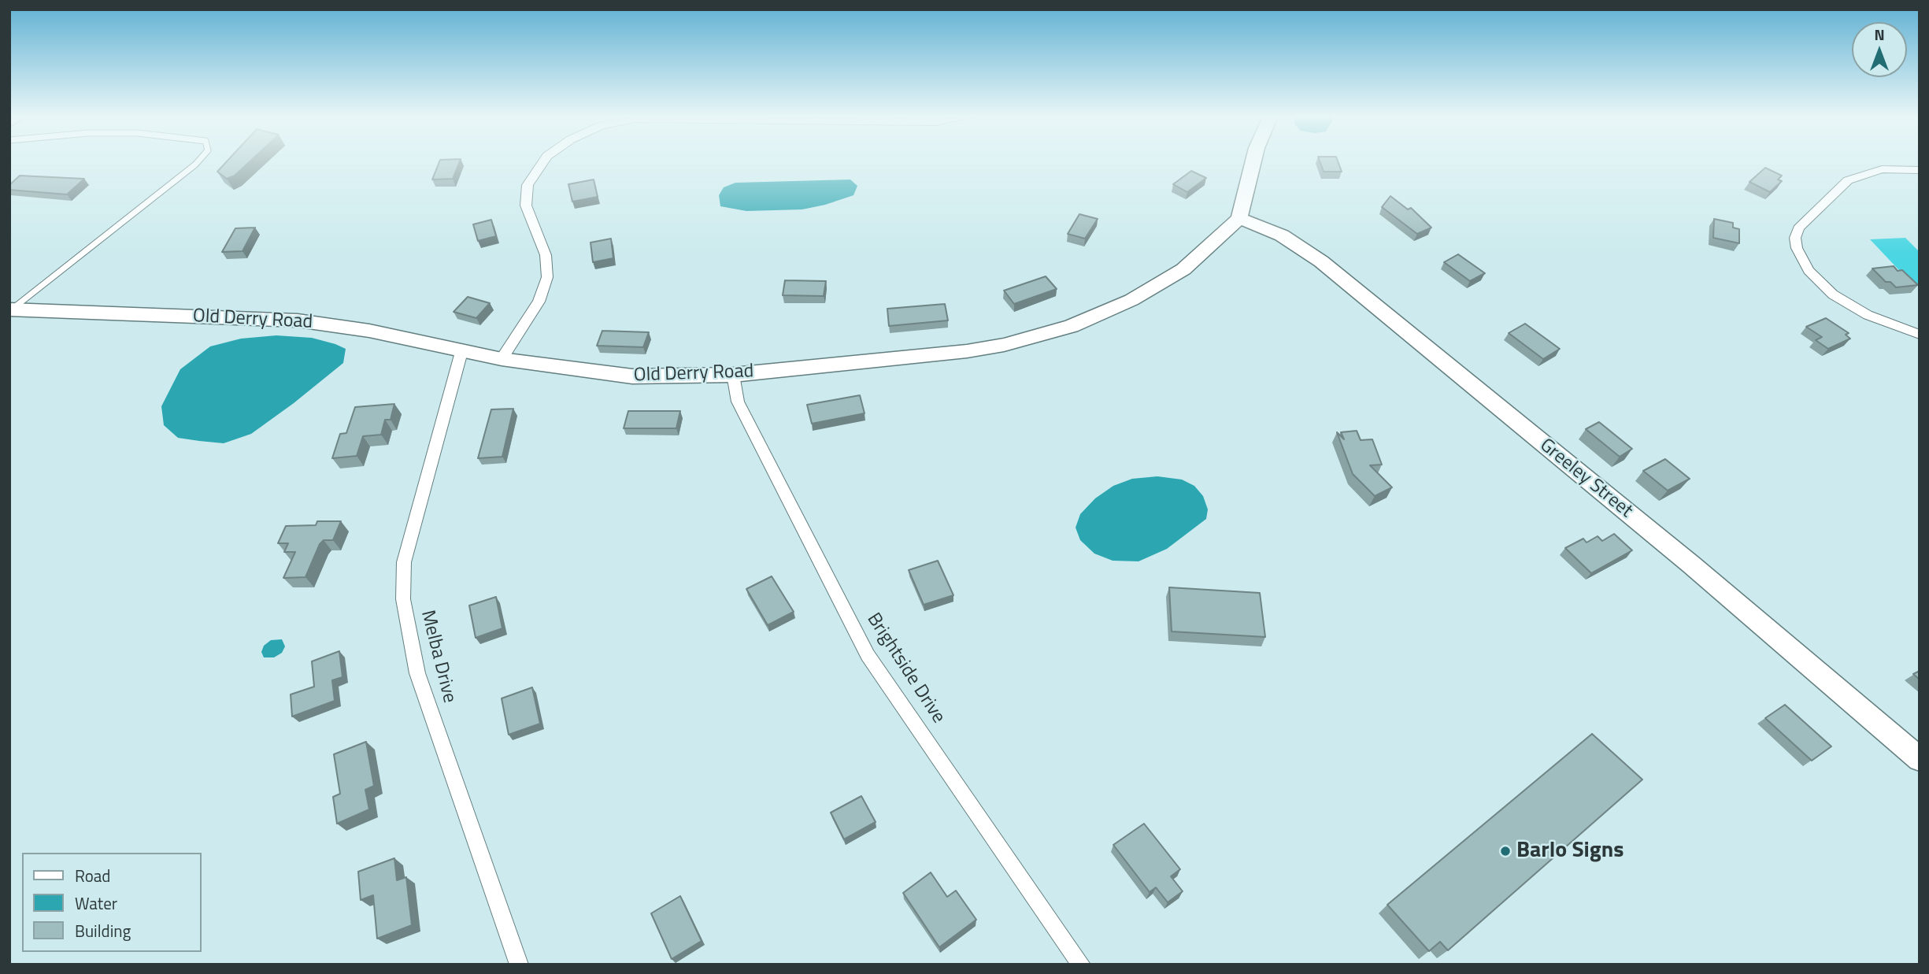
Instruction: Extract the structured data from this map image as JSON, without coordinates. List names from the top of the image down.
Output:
{
  "streets": {
    "street": [
      "Old Derry Road",
      "Greeley Street",
      "Melba Drive",
      "Brightside Drive"
    ]
  },
  "crossings": [
    ["Old Derry Road", "Greeley Street"],
    ["Old Derry Road", "Melba Drive"],
    ["Old Derry Road", "Brightside Drive"]
  ],
  "places": ["Barlo Signs"],
  "legend": ["Road", "Water", "Building"],
  "north": "top"
}
